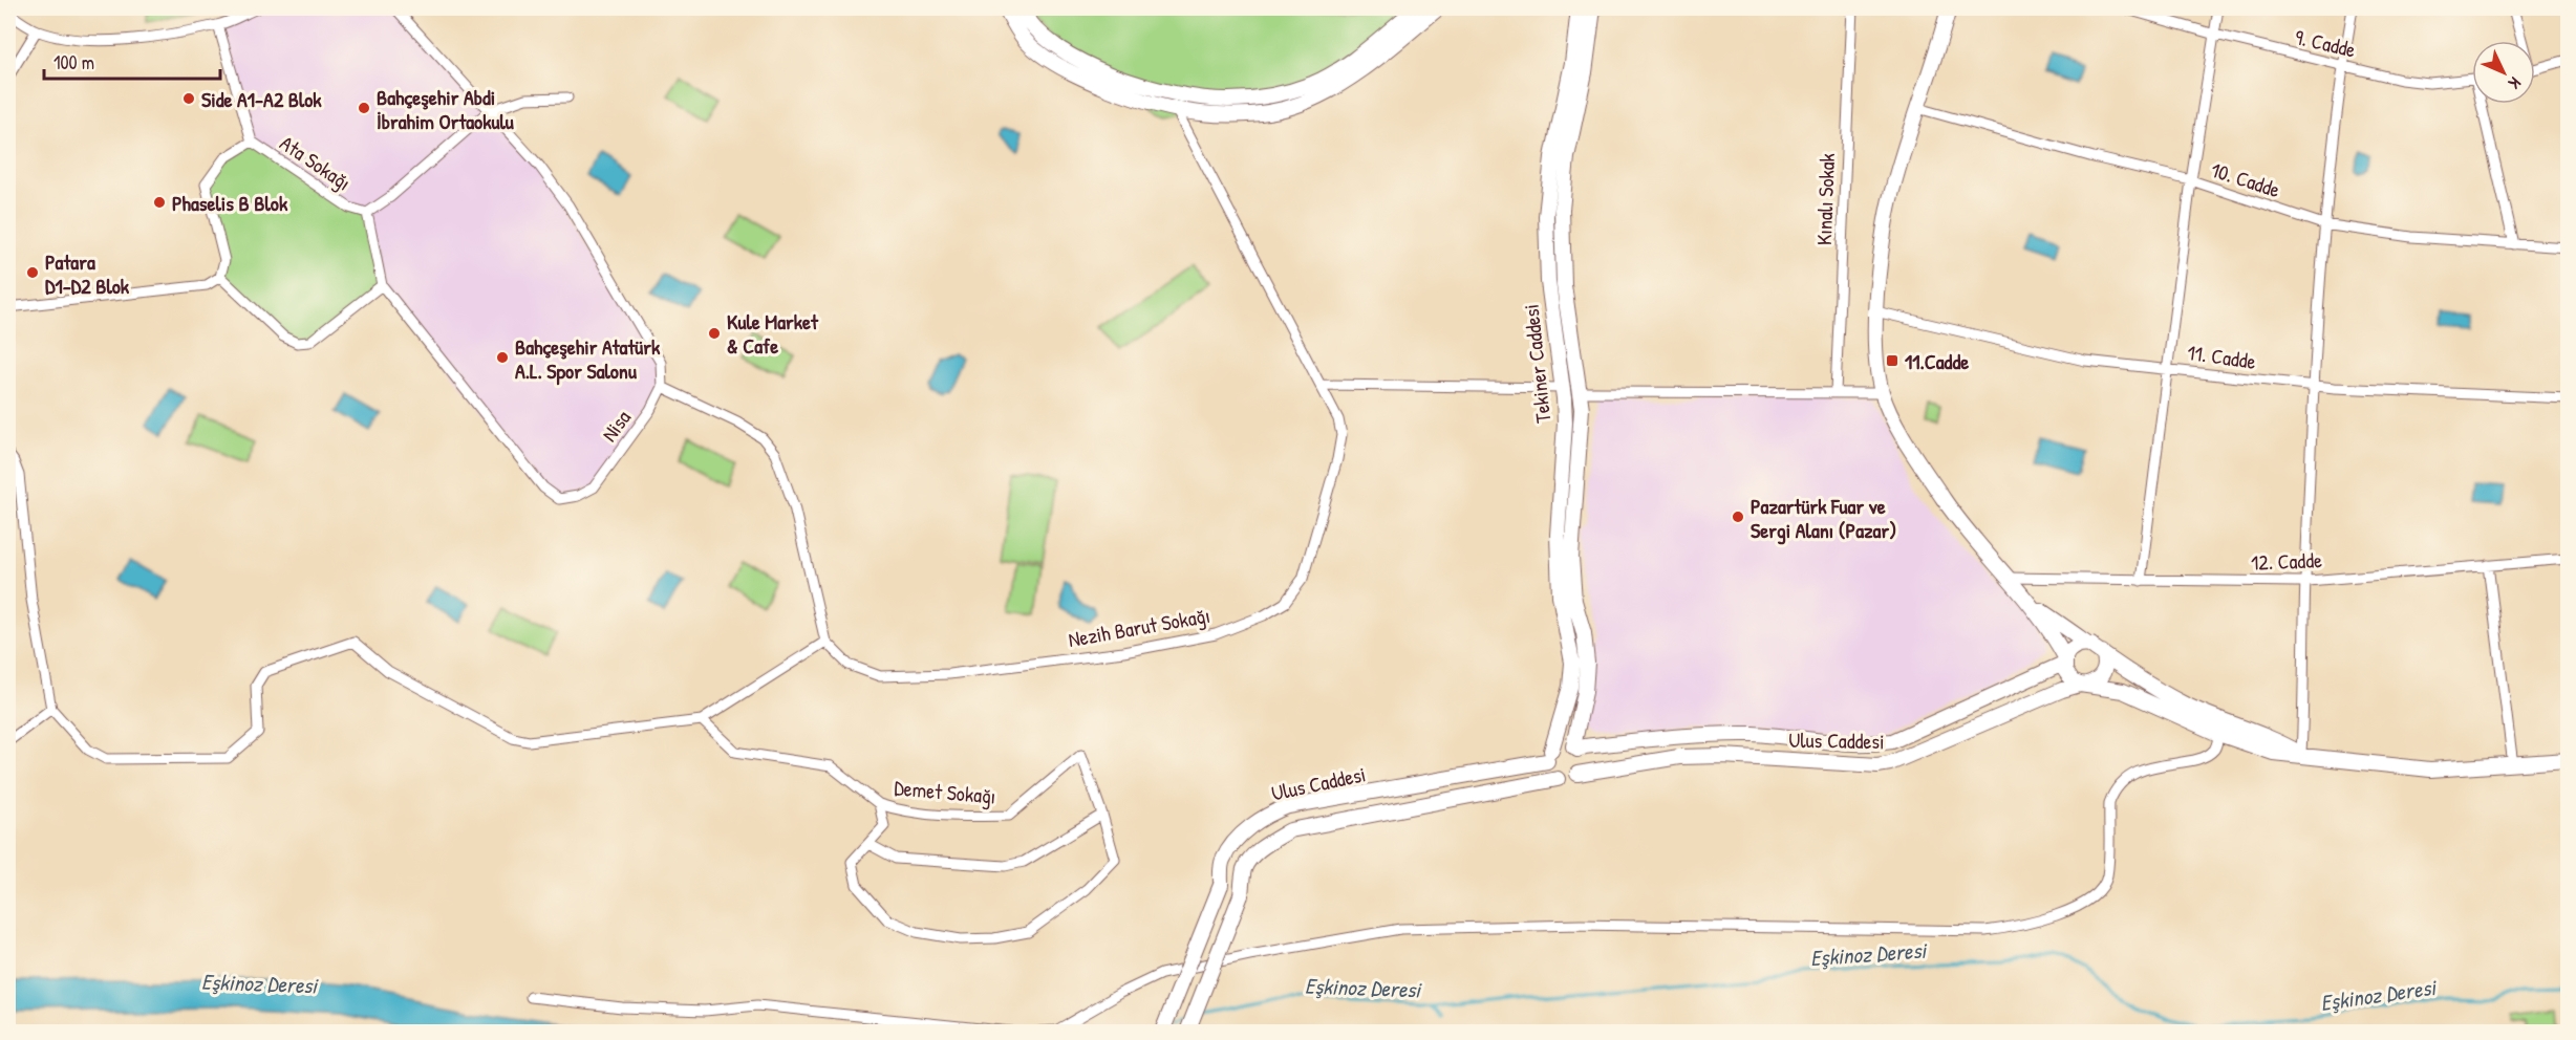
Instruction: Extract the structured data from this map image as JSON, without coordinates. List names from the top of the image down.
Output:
{
  "streets": {
    "street": [
      "9. Cadde",
      "Ata Sokağı",
      "10. Cadde",
      "Kınalı Sokak",
      "11. Cadde",
      "Tekiner Caddesi",
      "Nisa",
      "12. Cadde",
      "Nezih Barut Sokağı",
      "Ulus Caddesi",
      "Demet Sokağı"
    ]
  },
  "crossings": [
    ["Ata Sokağı", "Nisa"],
    ["Tekiner Caddesi", "Ulus Caddesi"]
  ],
  "water": ["Eşkinoz Deresi"],
  "places": {
    "other": [
      "Side A1-A2 Blok",
      "Bahçeşehir Abdi İbrahim Ortaokulu",
      "Phaselis B Blok",
      "Patara D1-D2 Blok",
      "Kule Market & Cafe",
      "Bahçeşehir Atatürk A.L. Spor Salonu",
      "Pazartürk Fuar ve Sergi Alanı (Pazar)"
    ],
    "transit": ["11.Cadde"]
  },
  "scale_bar": "100 m",
  "north": "bottom right"
}
